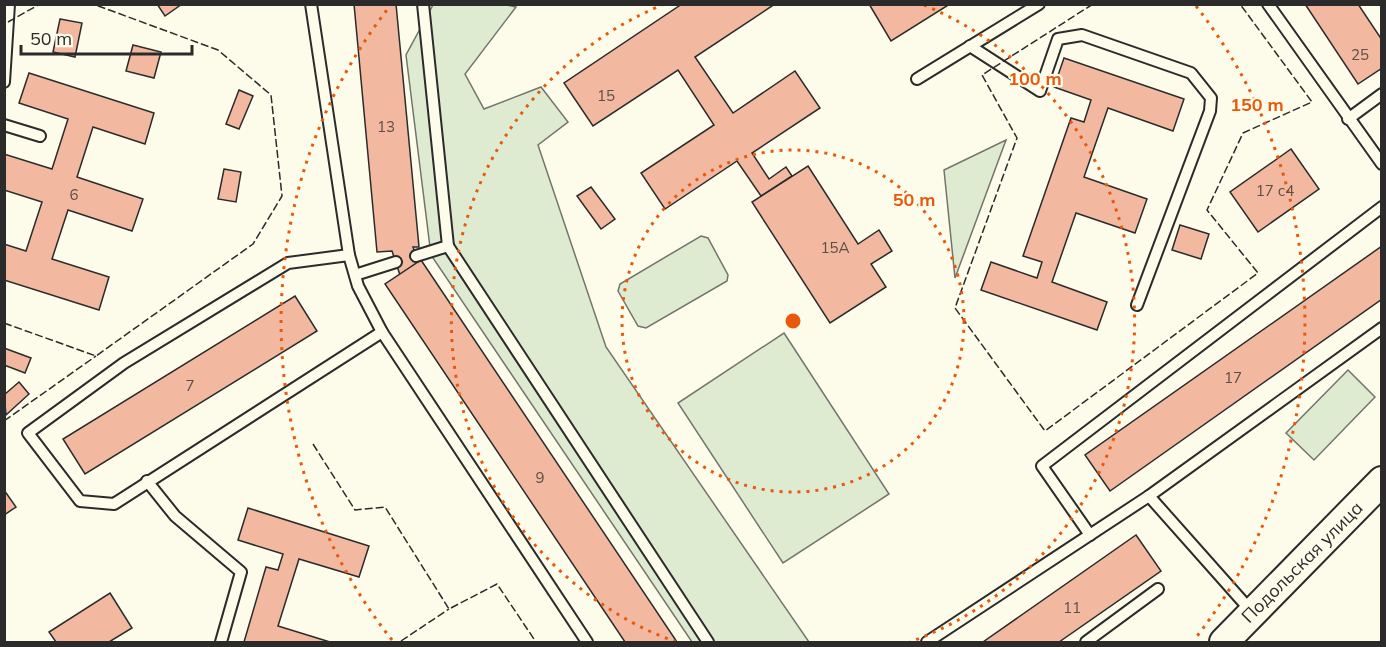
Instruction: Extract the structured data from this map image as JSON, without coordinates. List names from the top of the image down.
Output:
{
  "streets": {
    "street": ["Подольская улица"]
  },
  "house_numbers": [
    "25",
    "15",
    "13",
    "17 с4",
    "6",
    "15А",
    "17",
    "7",
    "9",
    "11"
  ],
  "scale_bar": "50 m",
  "rings": ["100 m", "150 m", "50 m"]
}
